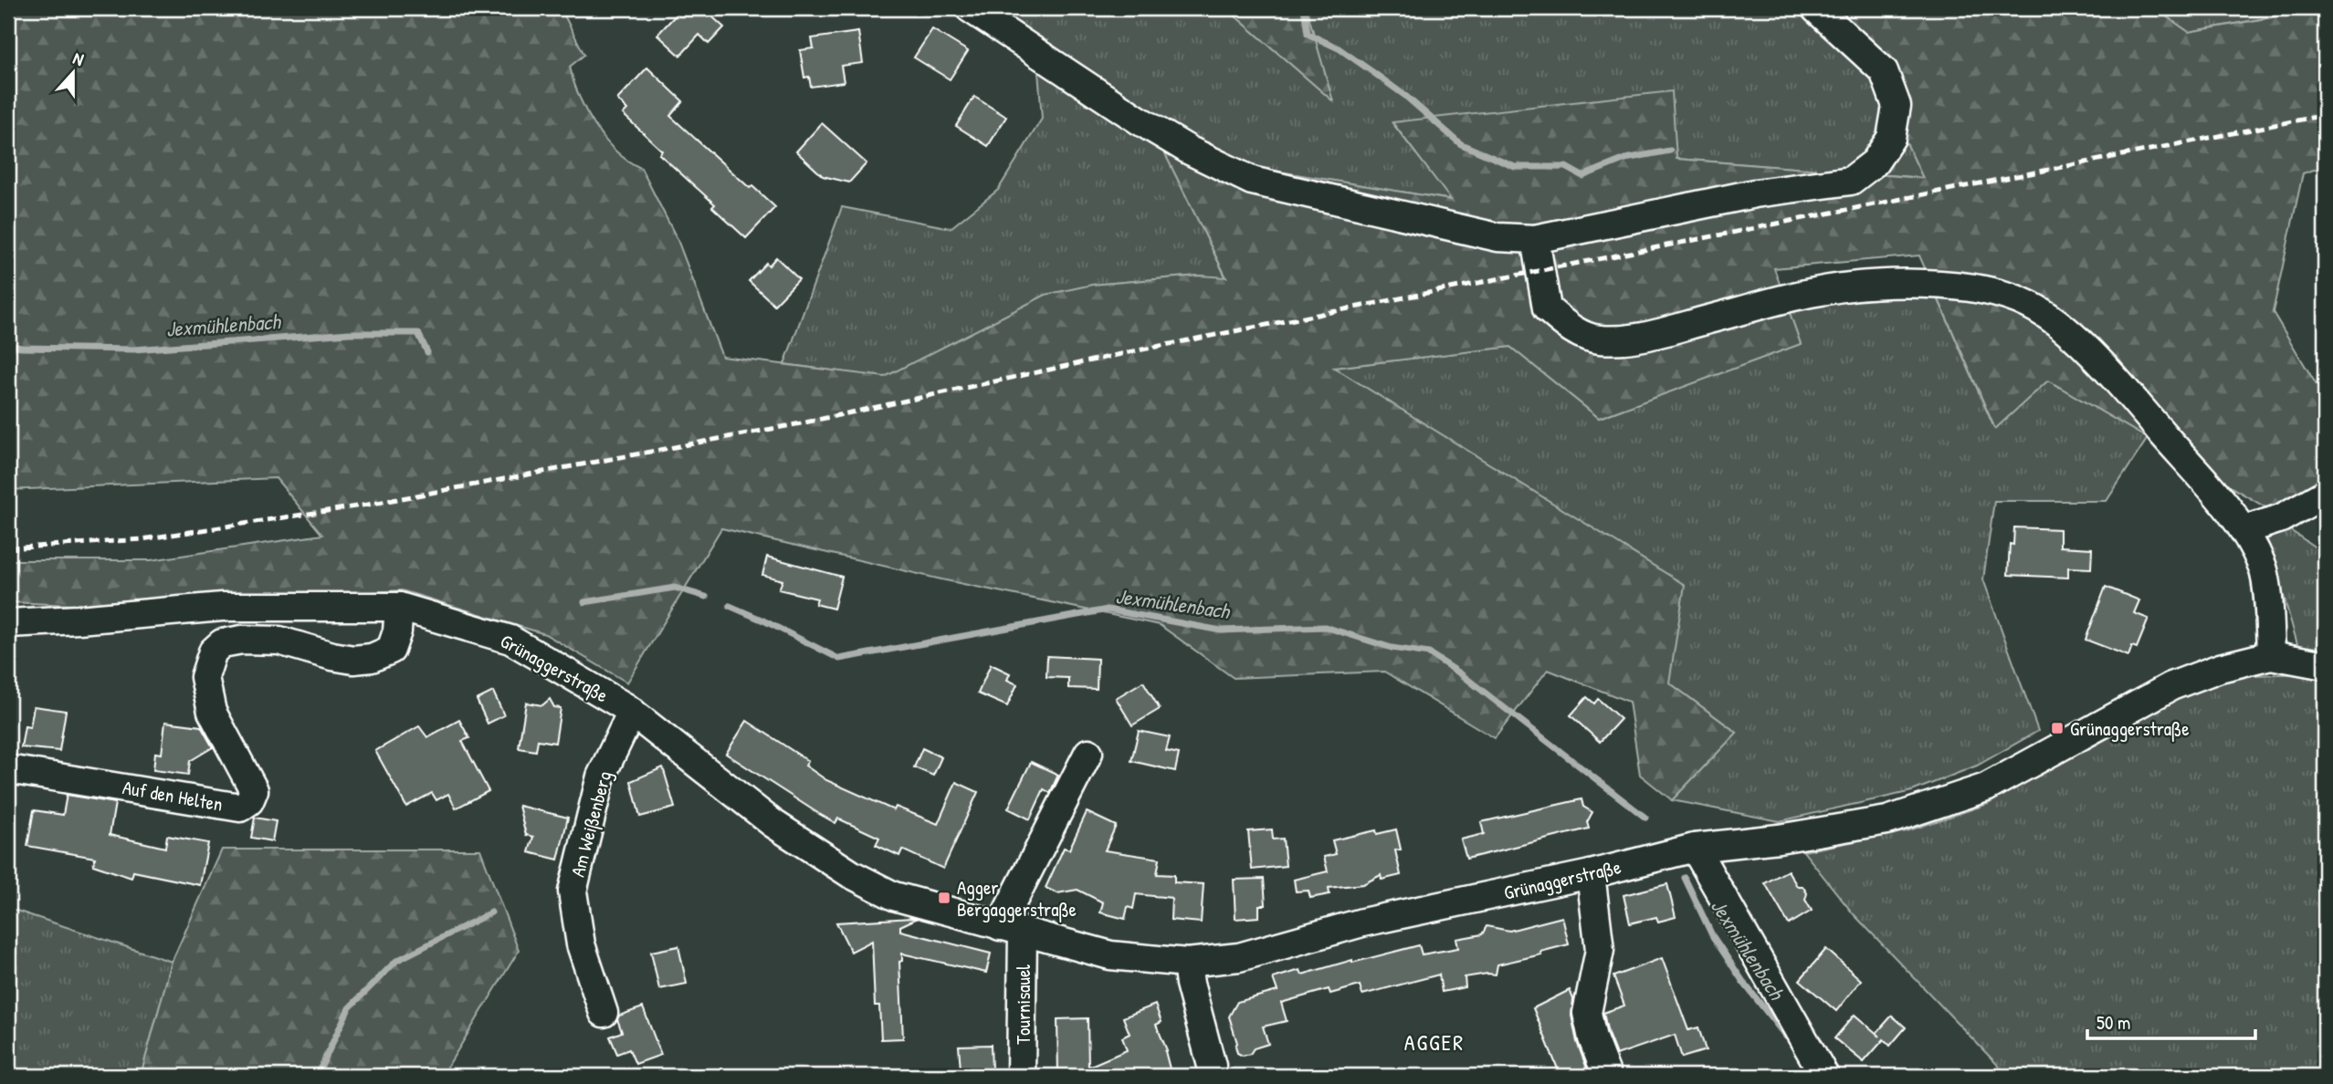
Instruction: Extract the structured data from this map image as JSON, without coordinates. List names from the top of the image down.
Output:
{
  "streets": {
    "street": [
      "Grünaggerstraße",
      "Auf den Helten",
      "Am Weißenberg",
      "Tournisauel"
    ]
  },
  "crossings": [
    ["Grünaggerstraße", "Auf den Helten"],
    ["Grünaggerstraße", "Am Weißenberg"],
    ["Grünaggerstraße", "Tournisauel"]
  ],
  "districts": ["AGGER"],
  "water": ["Jexmühlenbach"],
  "places": {
    "transit": ["Grünaggerstraße", "Agger Bergaggerstraße"]
  },
  "scale_bar": "50 m",
  "north": "top"
}
